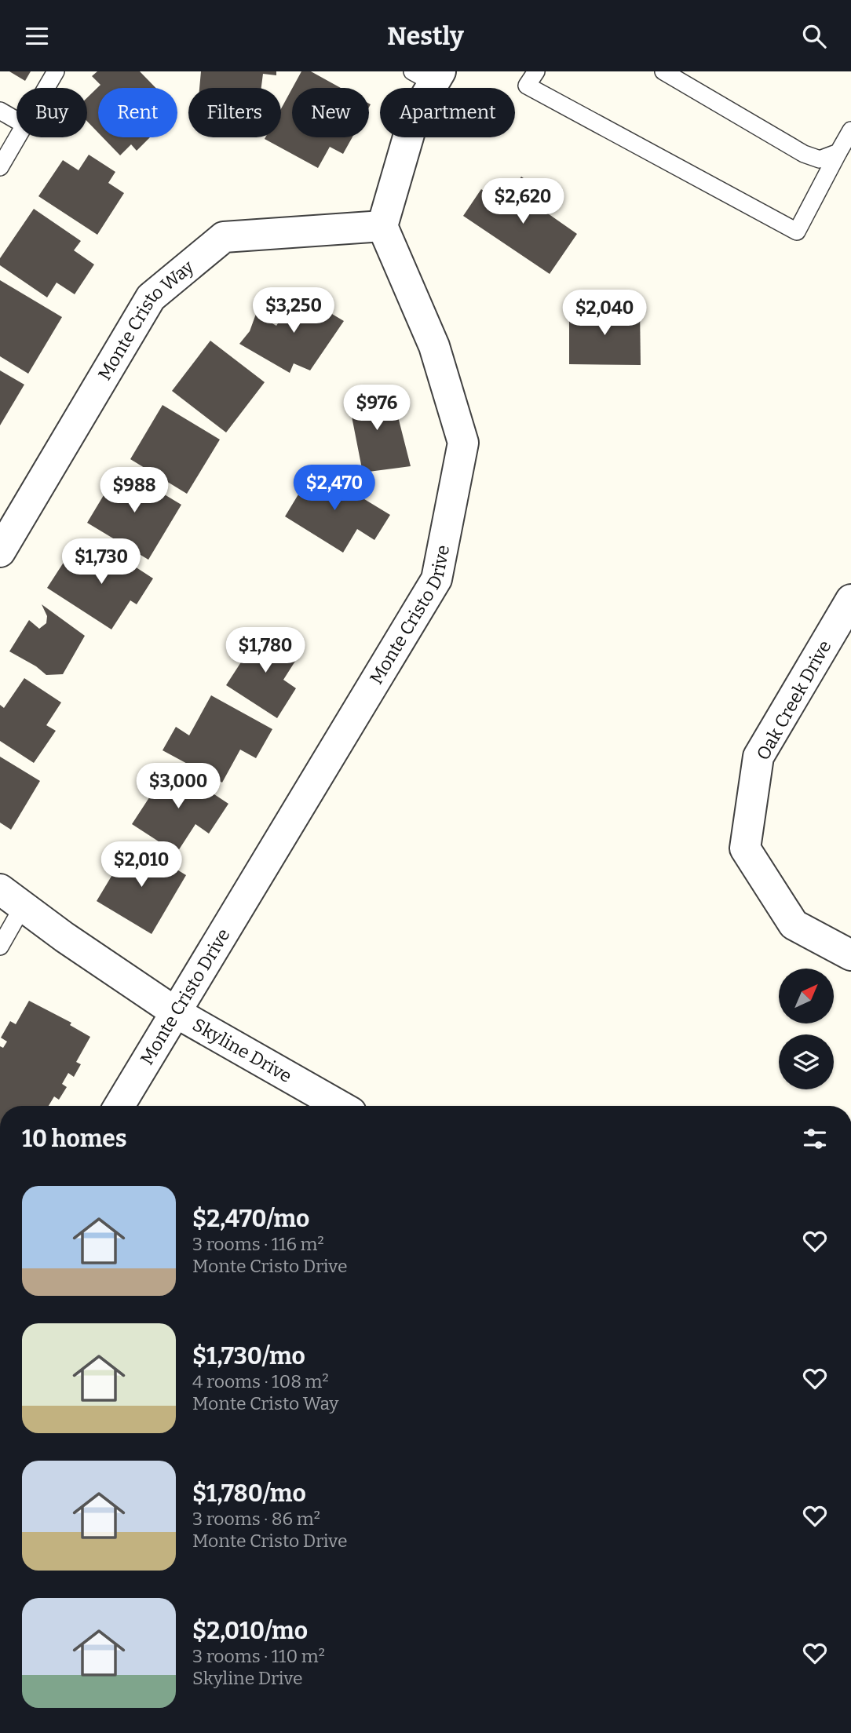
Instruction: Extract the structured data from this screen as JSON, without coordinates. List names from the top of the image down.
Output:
{
  "streets": {
    "street": [
      "Monte Cristo Way",
      "Monte Cristo Drive",
      "Oak Creek Drive",
      "Skyline Drive"
    ]
  },
  "crossings": [
    ["Monte Cristo Way", "Monte Cristo Drive"],
    ["Monte Cristo Drive", "Skyline Drive"]
  ],
  "north": "top right",
  "page": {
    "header": "Nestly",
    "chip": [
      "Buy",
      "Rent",
      "Filters",
      "New",
      "Apartment"
    ],
    "price": [
      "$2,620",
      "$3,250",
      "$2,040",
      "$976",
      "$2,470",
      "$988",
      "$1,730",
      "$1,780",
      "$3,000",
      "$2,010"
    ],
    "heading": "10 homes",
    "list": [
      {
        "name": "$2,470/mo",
        "note": "3 rooms · 116 m² · Monte Cristo Drive"
      },
      {
        "name": "$1,730/mo",
        "note": "4 rooms · 108 m² · Monte Cristo Way"
      },
      {
        "name": "$1,780/mo",
        "note": "3 rooms · 86 m² · Monte Cristo Drive"
      },
      {
        "name": "$2,010/mo",
        "note": "3 rooms · 110 m² · Skyline Drive"
      }
    ]
  }
}
